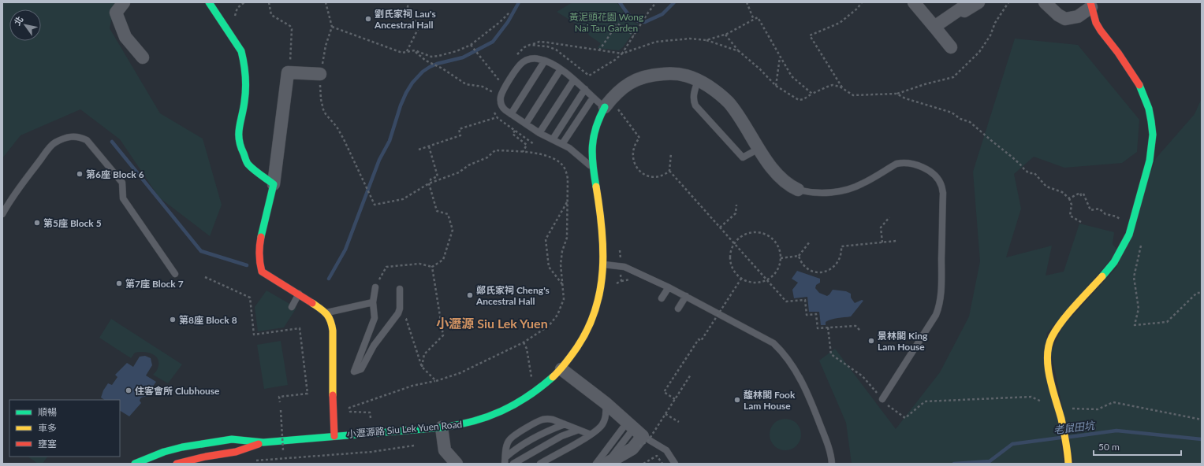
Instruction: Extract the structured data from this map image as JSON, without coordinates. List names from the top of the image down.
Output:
{
  "streets": {
    "street": ["小瀝源路 Siu Lek Yuen Road"]
  },
  "districts": ["小瀝源 Siu Lek Yuen"],
  "water": ["老鼠田坑"],
  "parks": ["黃泥頭花園 Wong Nai Tau Garden"],
  "places": [
    "劉氏家祠 Lau's Ancestral Hall",
    "第6座 Block 6",
    "第5座 Block 5",
    "第7座 Block 7",
    "鄭氏家祠 Cheng's Ancestral Hall",
    "第8座 Block 8",
    "景林閣 King Lam House",
    "住客會所 Clubhouse",
    "馥林閣 Fook Lam House"
  ],
  "legend": ["順暢", "車多", "壅塞"],
  "scale_bar": "50 m",
  "north": "top left"
}
